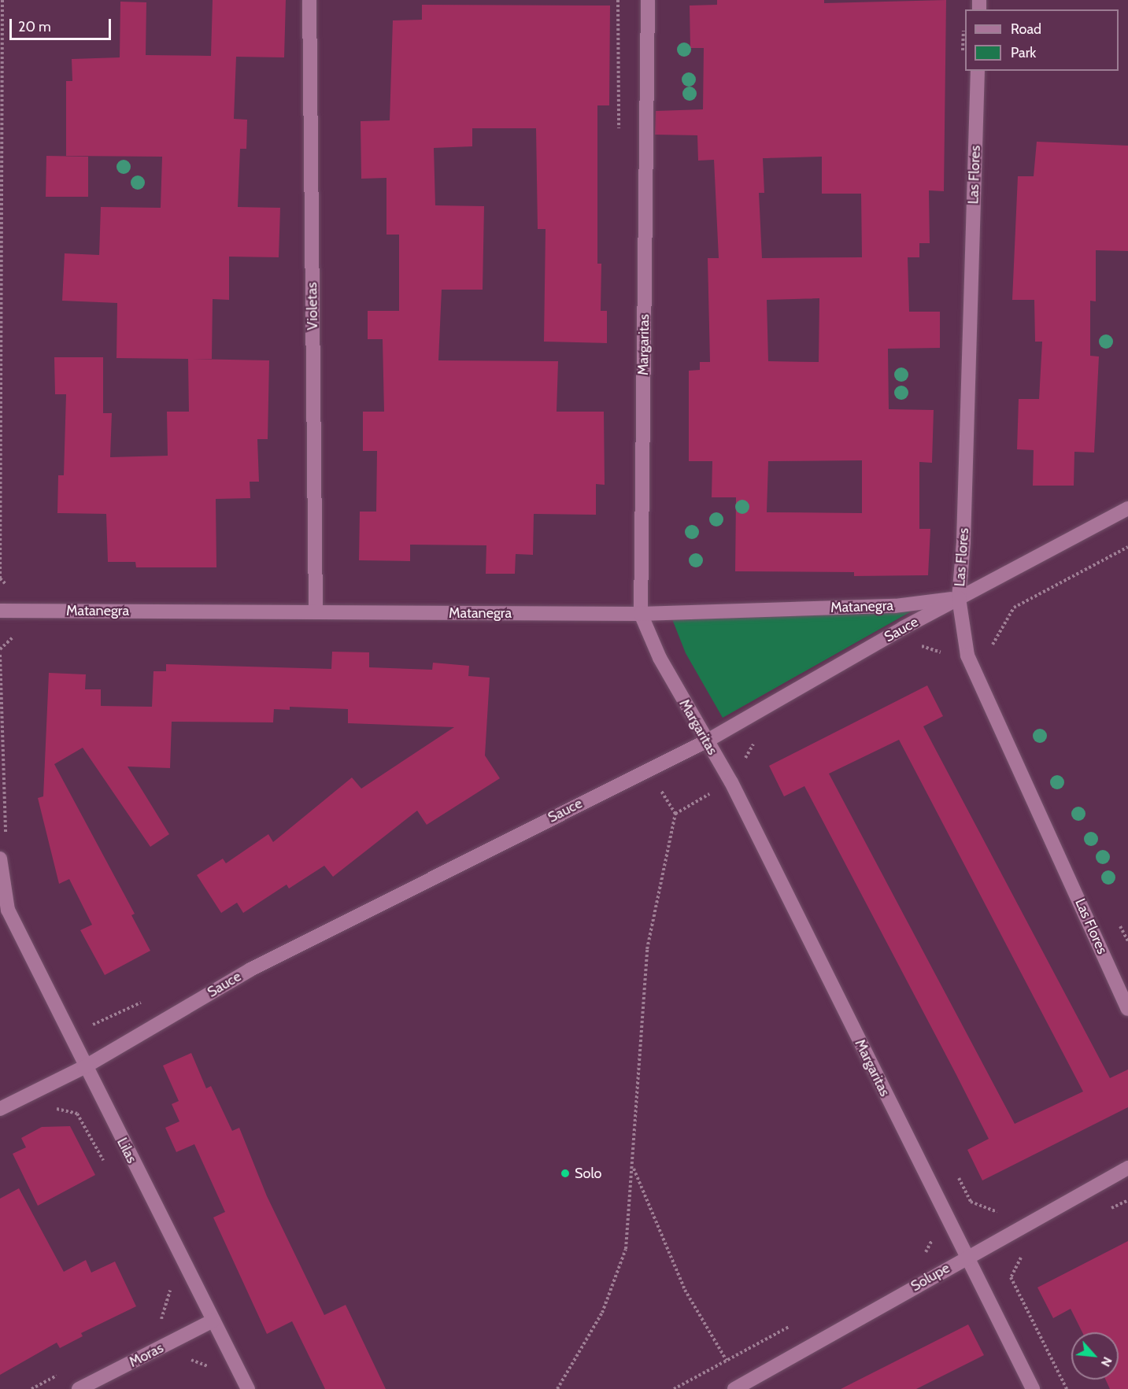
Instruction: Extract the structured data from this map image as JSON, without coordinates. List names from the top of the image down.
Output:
{
  "streets": {
    "street": [
      "Las Flores",
      "Violetas",
      "Margaritas",
      "Matanegra",
      "Sauce",
      "Lilas",
      "Solupe",
      "Moras"
    ]
  },
  "crossings": [
    ["Las Flores", "Matanegra"],
    ["Las Flores", "Sauce"],
    ["Violetas", "Matanegra"],
    ["Margaritas", "Matanegra"],
    ["Margaritas", "Sauce"],
    ["Margaritas", "Solupe"],
    ["Matanegra", "Sauce"],
    ["Sauce", "Lilas"],
    ["Lilas", "Moras"]
  ],
  "places": ["Solo"],
  "legend": ["Road", "Park"],
  "scale_bar": "20 m",
  "north": "bottom right"
}
